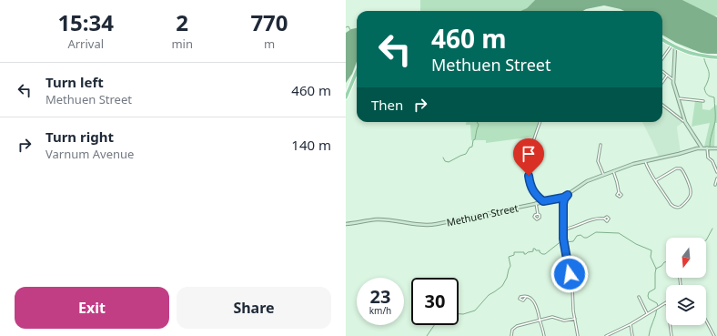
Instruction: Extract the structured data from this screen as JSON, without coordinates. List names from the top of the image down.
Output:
{
  "streets": {
    "street": ["Methuen Street"]
  },
  "north": "bottom",
  "page": {
    "eta": [
      "15:34",
      "Arrival",
      "2",
      "min",
      "770",
      "m"
    ],
    "turn": ["460 m", "Methuen Street"],
    "list": [
      {
        "name": "Turn left",
        "note": "Methuen Street",
        "value": "460 m"
      },
      {
        "name": "Turn right",
        "note": "Varnum Avenue",
        "value": "140 m"
      }
    ],
    "then": "Then",
    "speed": "23 km/h",
    "limit": "30",
    "buttons": ["Exit", "Share"]
  }
}
